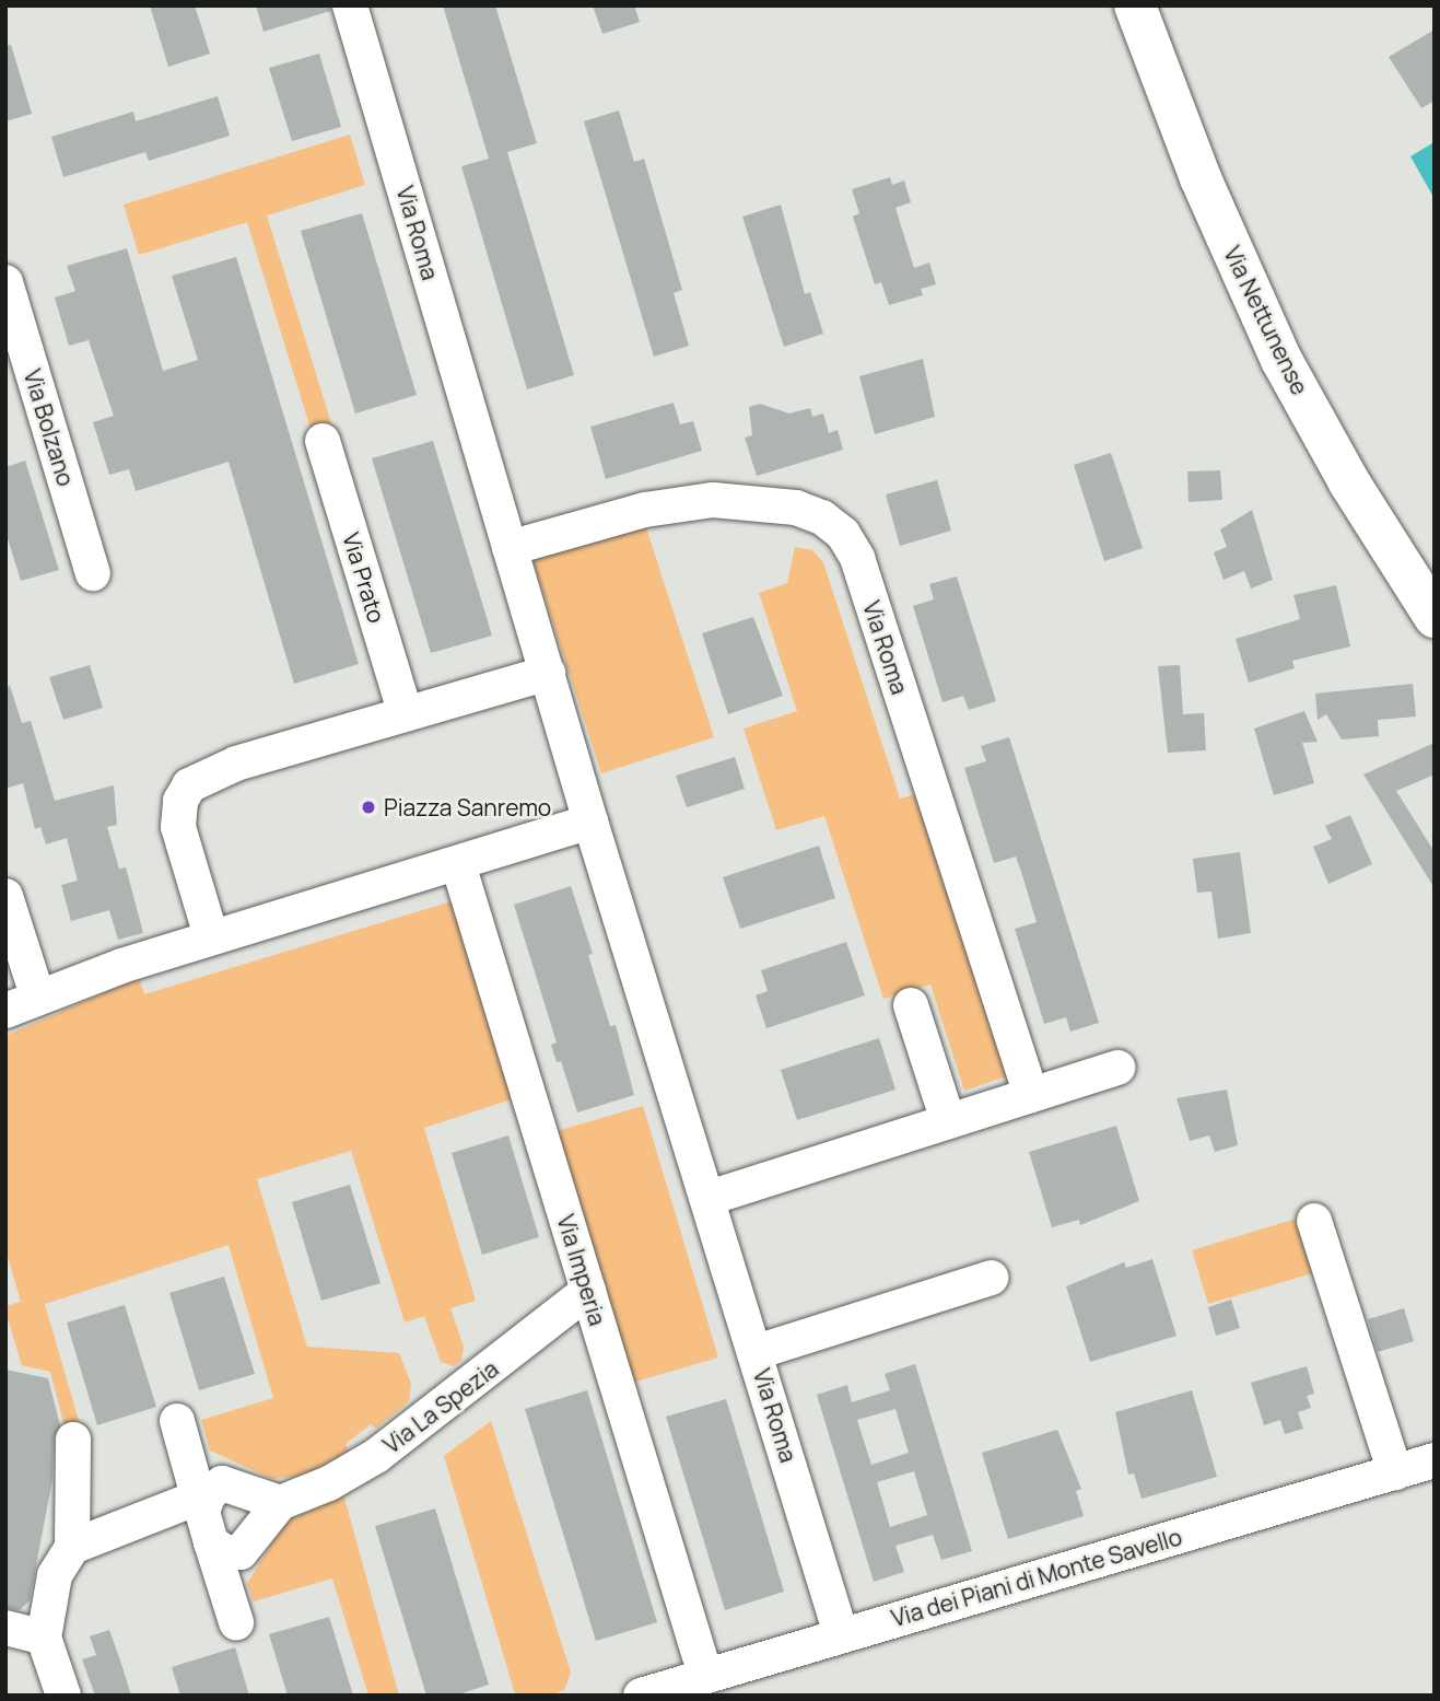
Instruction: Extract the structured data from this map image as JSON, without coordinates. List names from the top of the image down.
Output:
{
  "streets": {
    "main road": ["Via Nettunense"],
    "street": [
      "Via Roma",
      "Via Bolzano",
      "Via Prato",
      "Via Imperia",
      "Via La Spezia",
      "Via dei Piani di Monte Savello"
    ]
  },
  "crossings": [
    ["Via Roma", "Via dei Piani di Monte Savello"],
    ["Via Imperia", "Via La Spezia"],
    ["Via Imperia", "Via dei Piani di Monte Savello"]
  ],
  "places": ["Piazza Sanremo"]
}
